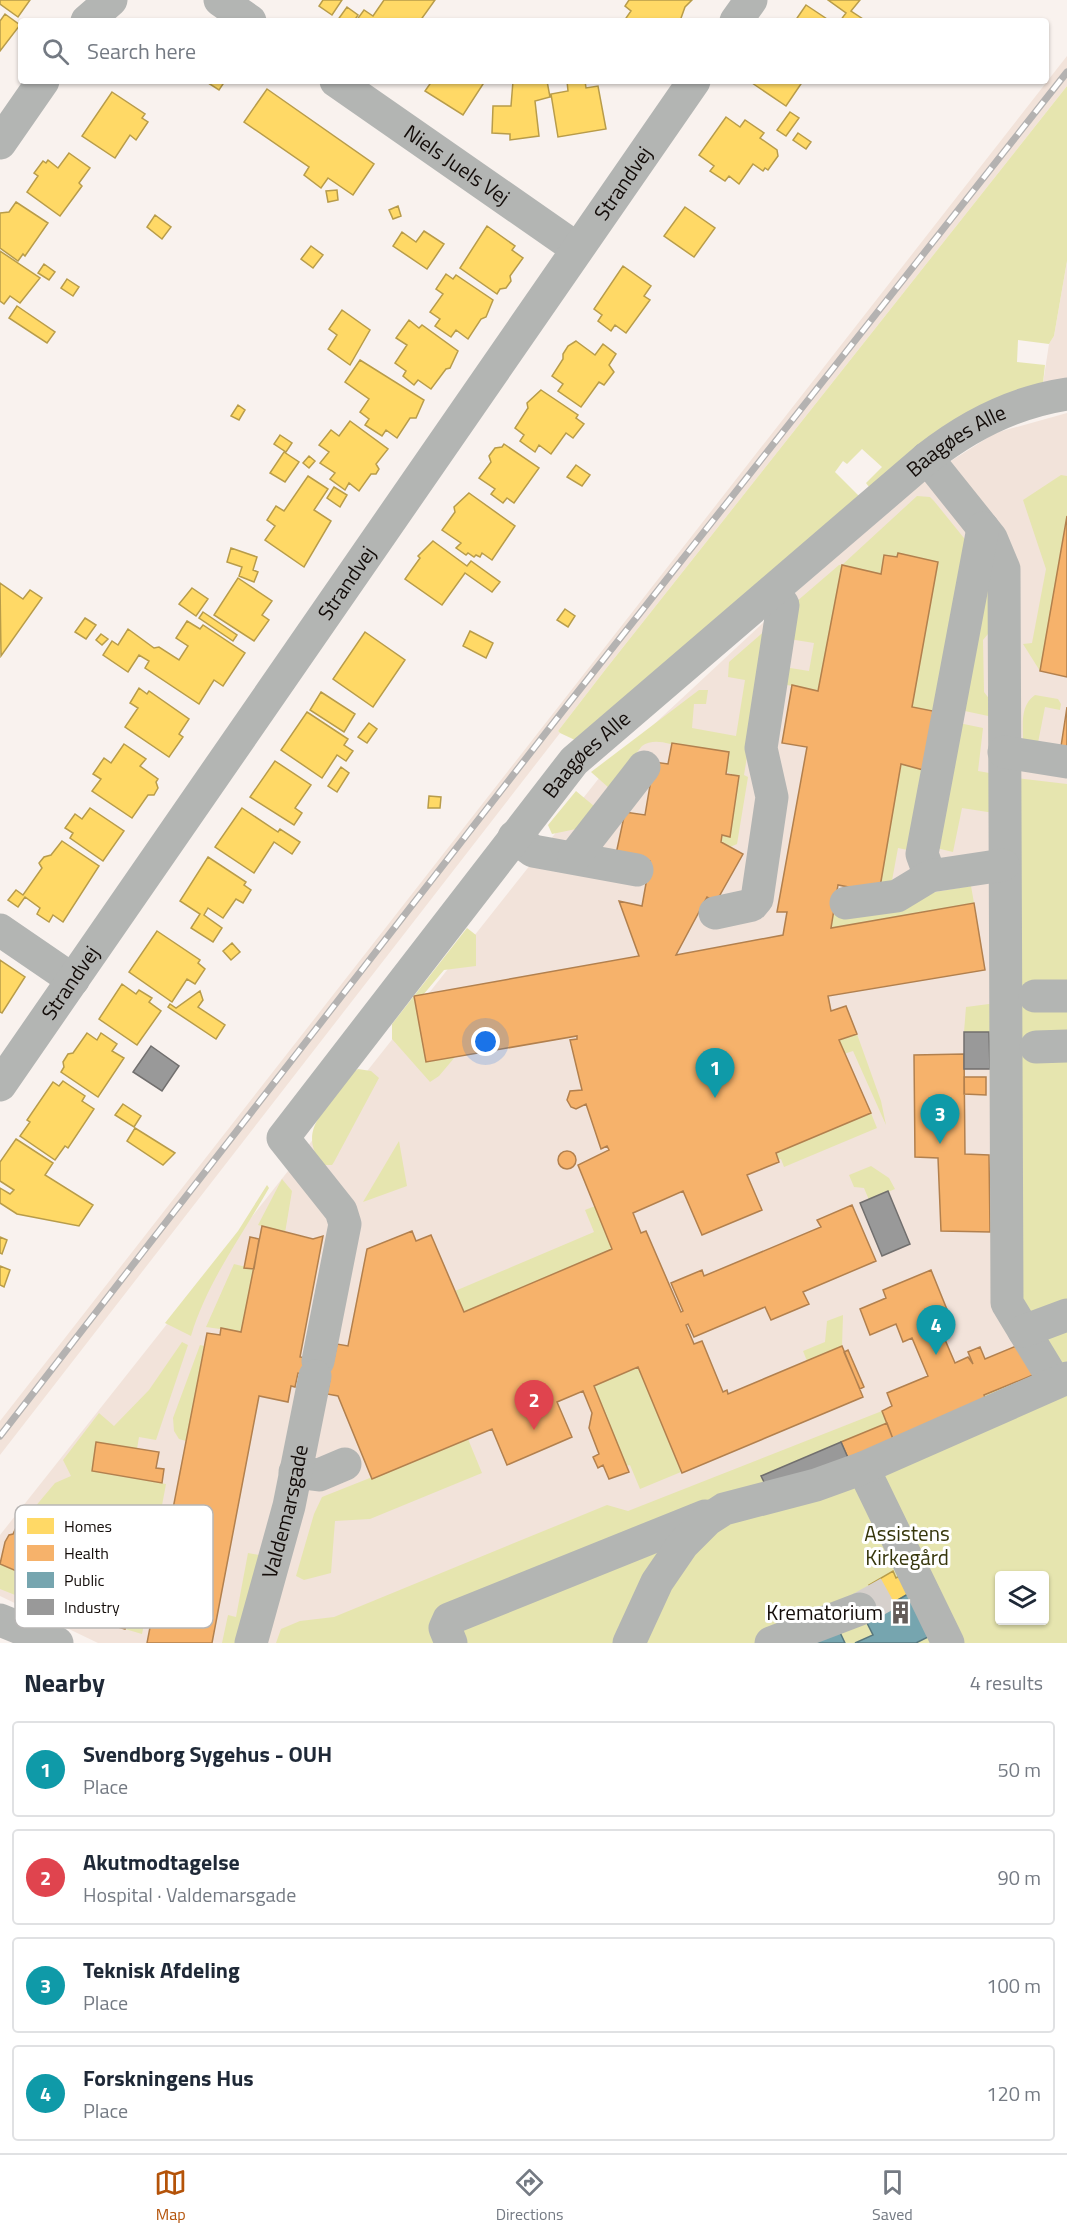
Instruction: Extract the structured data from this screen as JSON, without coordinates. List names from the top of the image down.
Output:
{
  "streets": {
    "street": [
      "Niels Juels Vej",
      "Strandvej",
      "Baagøes Alle",
      "Valdemarsgade"
    ]
  },
  "crossings": [
    ["Niels Juels Vej", "Strandvej"],
    ["Baagøes Alle", "Valdemarsgade"]
  ],
  "parks": ["Assistens Kirkegård"],
  "places": {
    "building": ["Krematorium"]
  },
  "legend": [
    "Homes",
    "Health",
    "Public",
    "Industry"
  ],
  "page": {
    "search": "Search here",
    "pins": [
      "1",
      "3",
      "4",
      "2"
    ],
    "heading": ["Nearby", "4 results"],
    "list": [
      {
        "mark": "1",
        "name": "Svendborg Sygehus - OUH",
        "note": "Place",
        "value": "50 m"
      },
      {
        "mark": "2",
        "name": "Akutmodtagelse",
        "note": "Hospital · Valdemarsgade",
        "value": "90 m"
      },
      {
        "mark": "3",
        "name": "Teknisk Afdeling",
        "note": "Place",
        "value": "100 m"
      },
      {
        "mark": "4",
        "name": "Forskningens Hus",
        "note": "Place",
        "value": "120 m"
      }
    ],
    "nav": ["Map", "Directions", "Saved"]
  }
}
